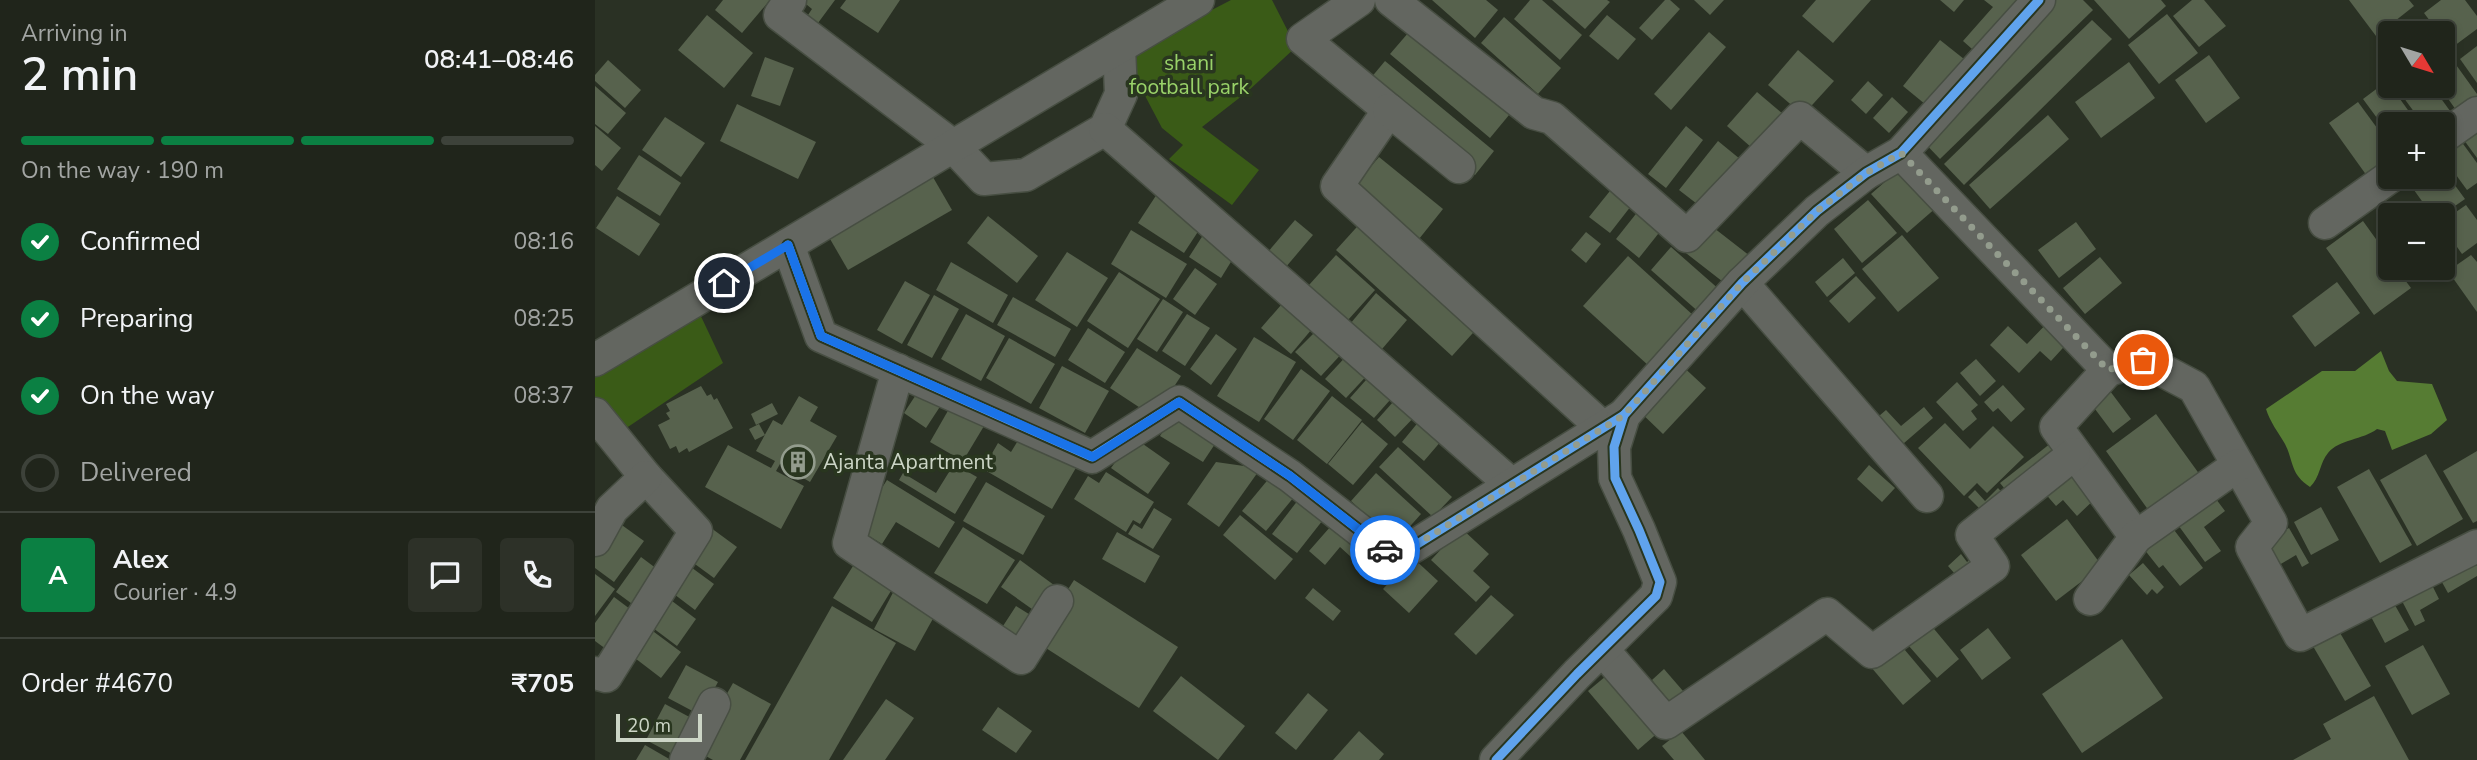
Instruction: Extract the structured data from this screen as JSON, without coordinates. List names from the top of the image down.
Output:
{
  "parks": ["shani football park"],
  "places": {
    "building": ["Ajanta Apartment"]
  },
  "scale_bar": "20 m",
  "north": "bottom right",
  "page": {
    "heading": ["2 min", "Arriving in", "08:41–08:46"],
    "panel": [
      "Alex",
      "Courier · 4.9",
      "Order #4670",
      "₹705"
    ],
    "map_buttons": ["+", "−"],
    "bar": "On the way · 190 m",
    "list": [
      ["Confirmed", "08:16"],
      ["Preparing", "08:25"],
      ["On the way", "08:37"],
      "Delivered"
    ],
    "round": "A",
    "scale": "20 m"
  }
}
